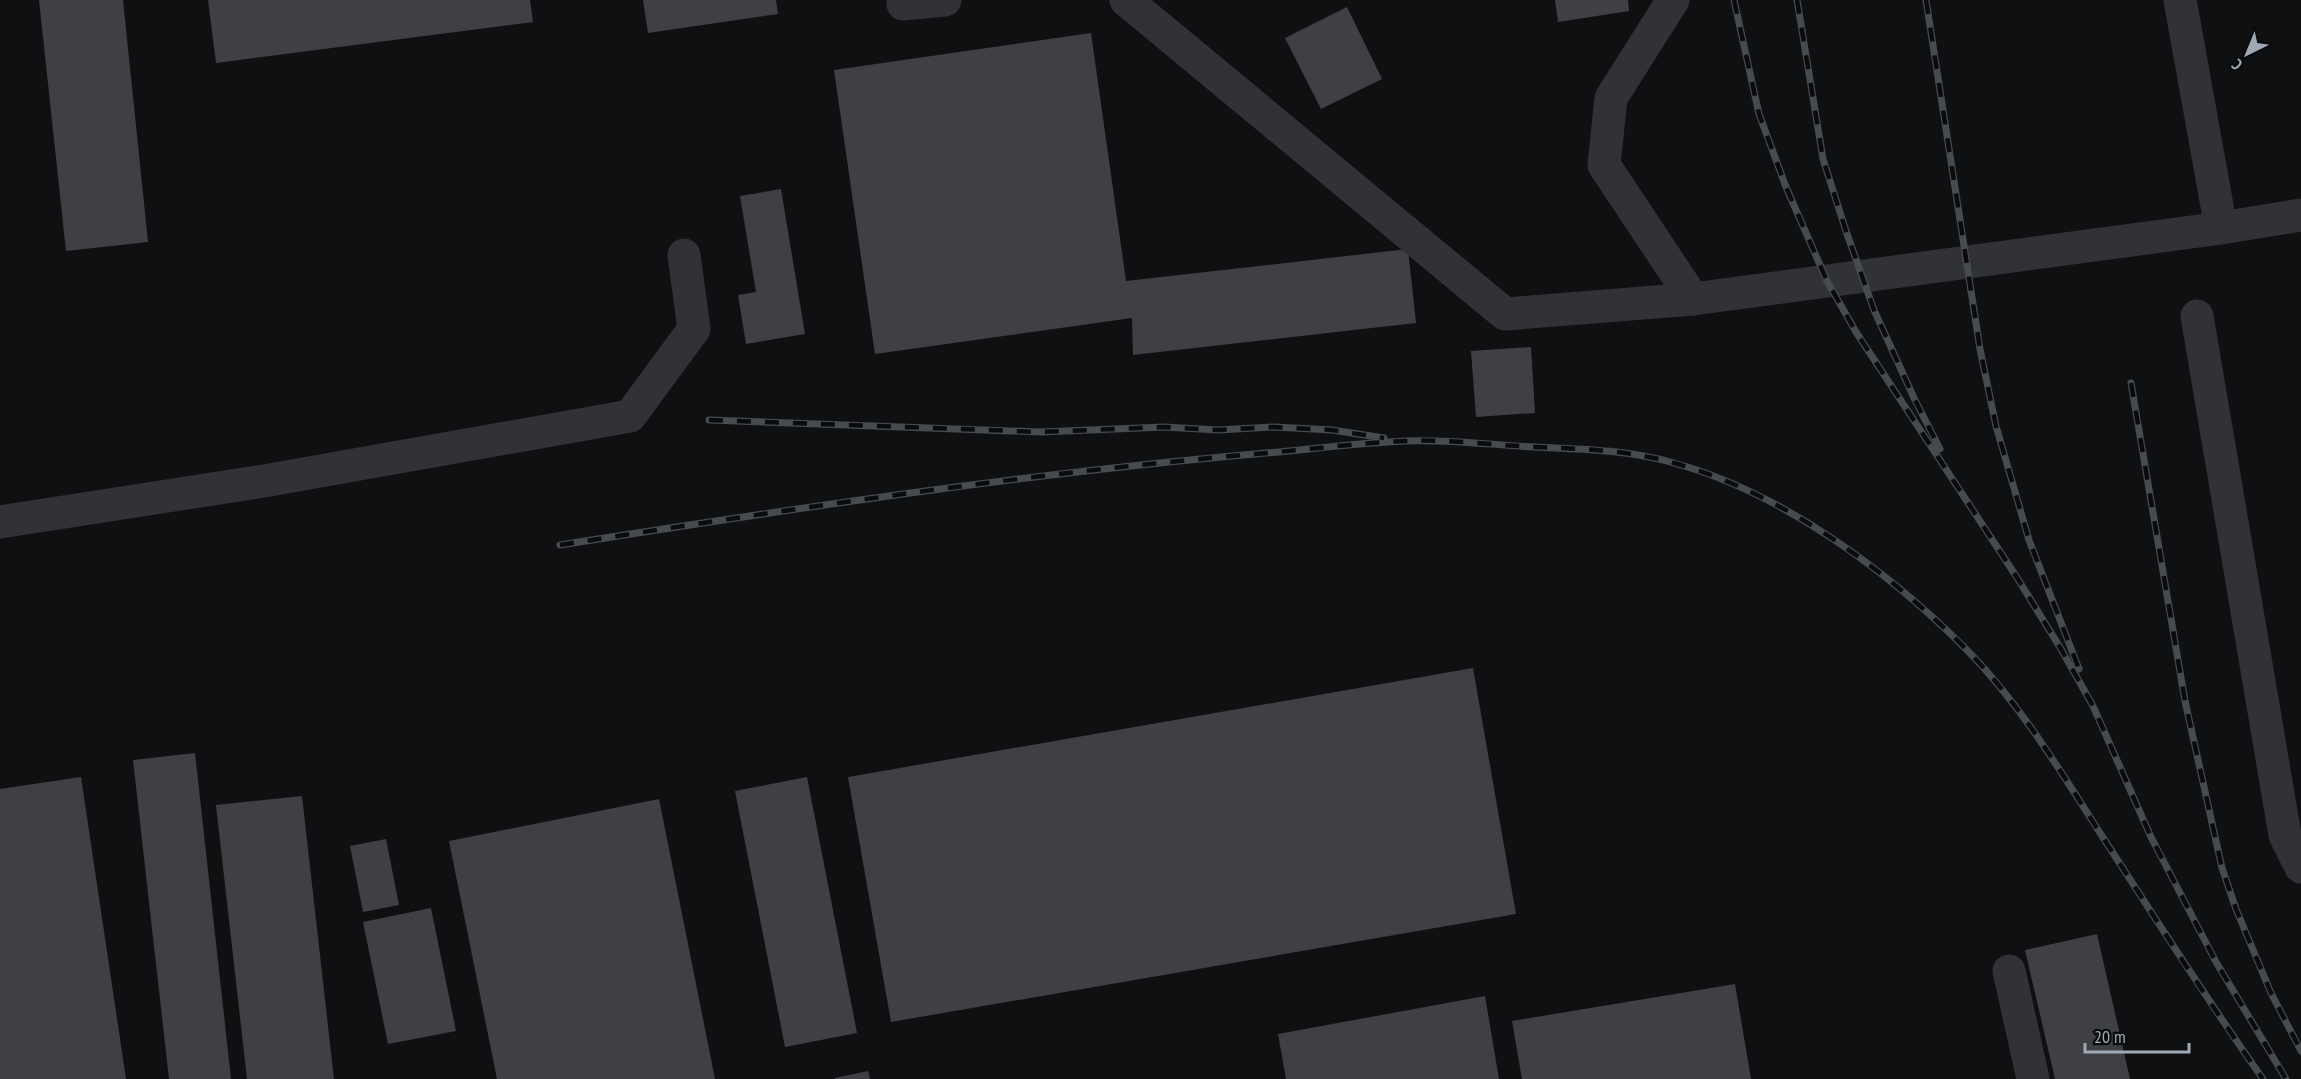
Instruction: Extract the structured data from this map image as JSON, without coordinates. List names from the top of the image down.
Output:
{
  "scale_bar": "20 m",
  "north": "bottom left"
}
